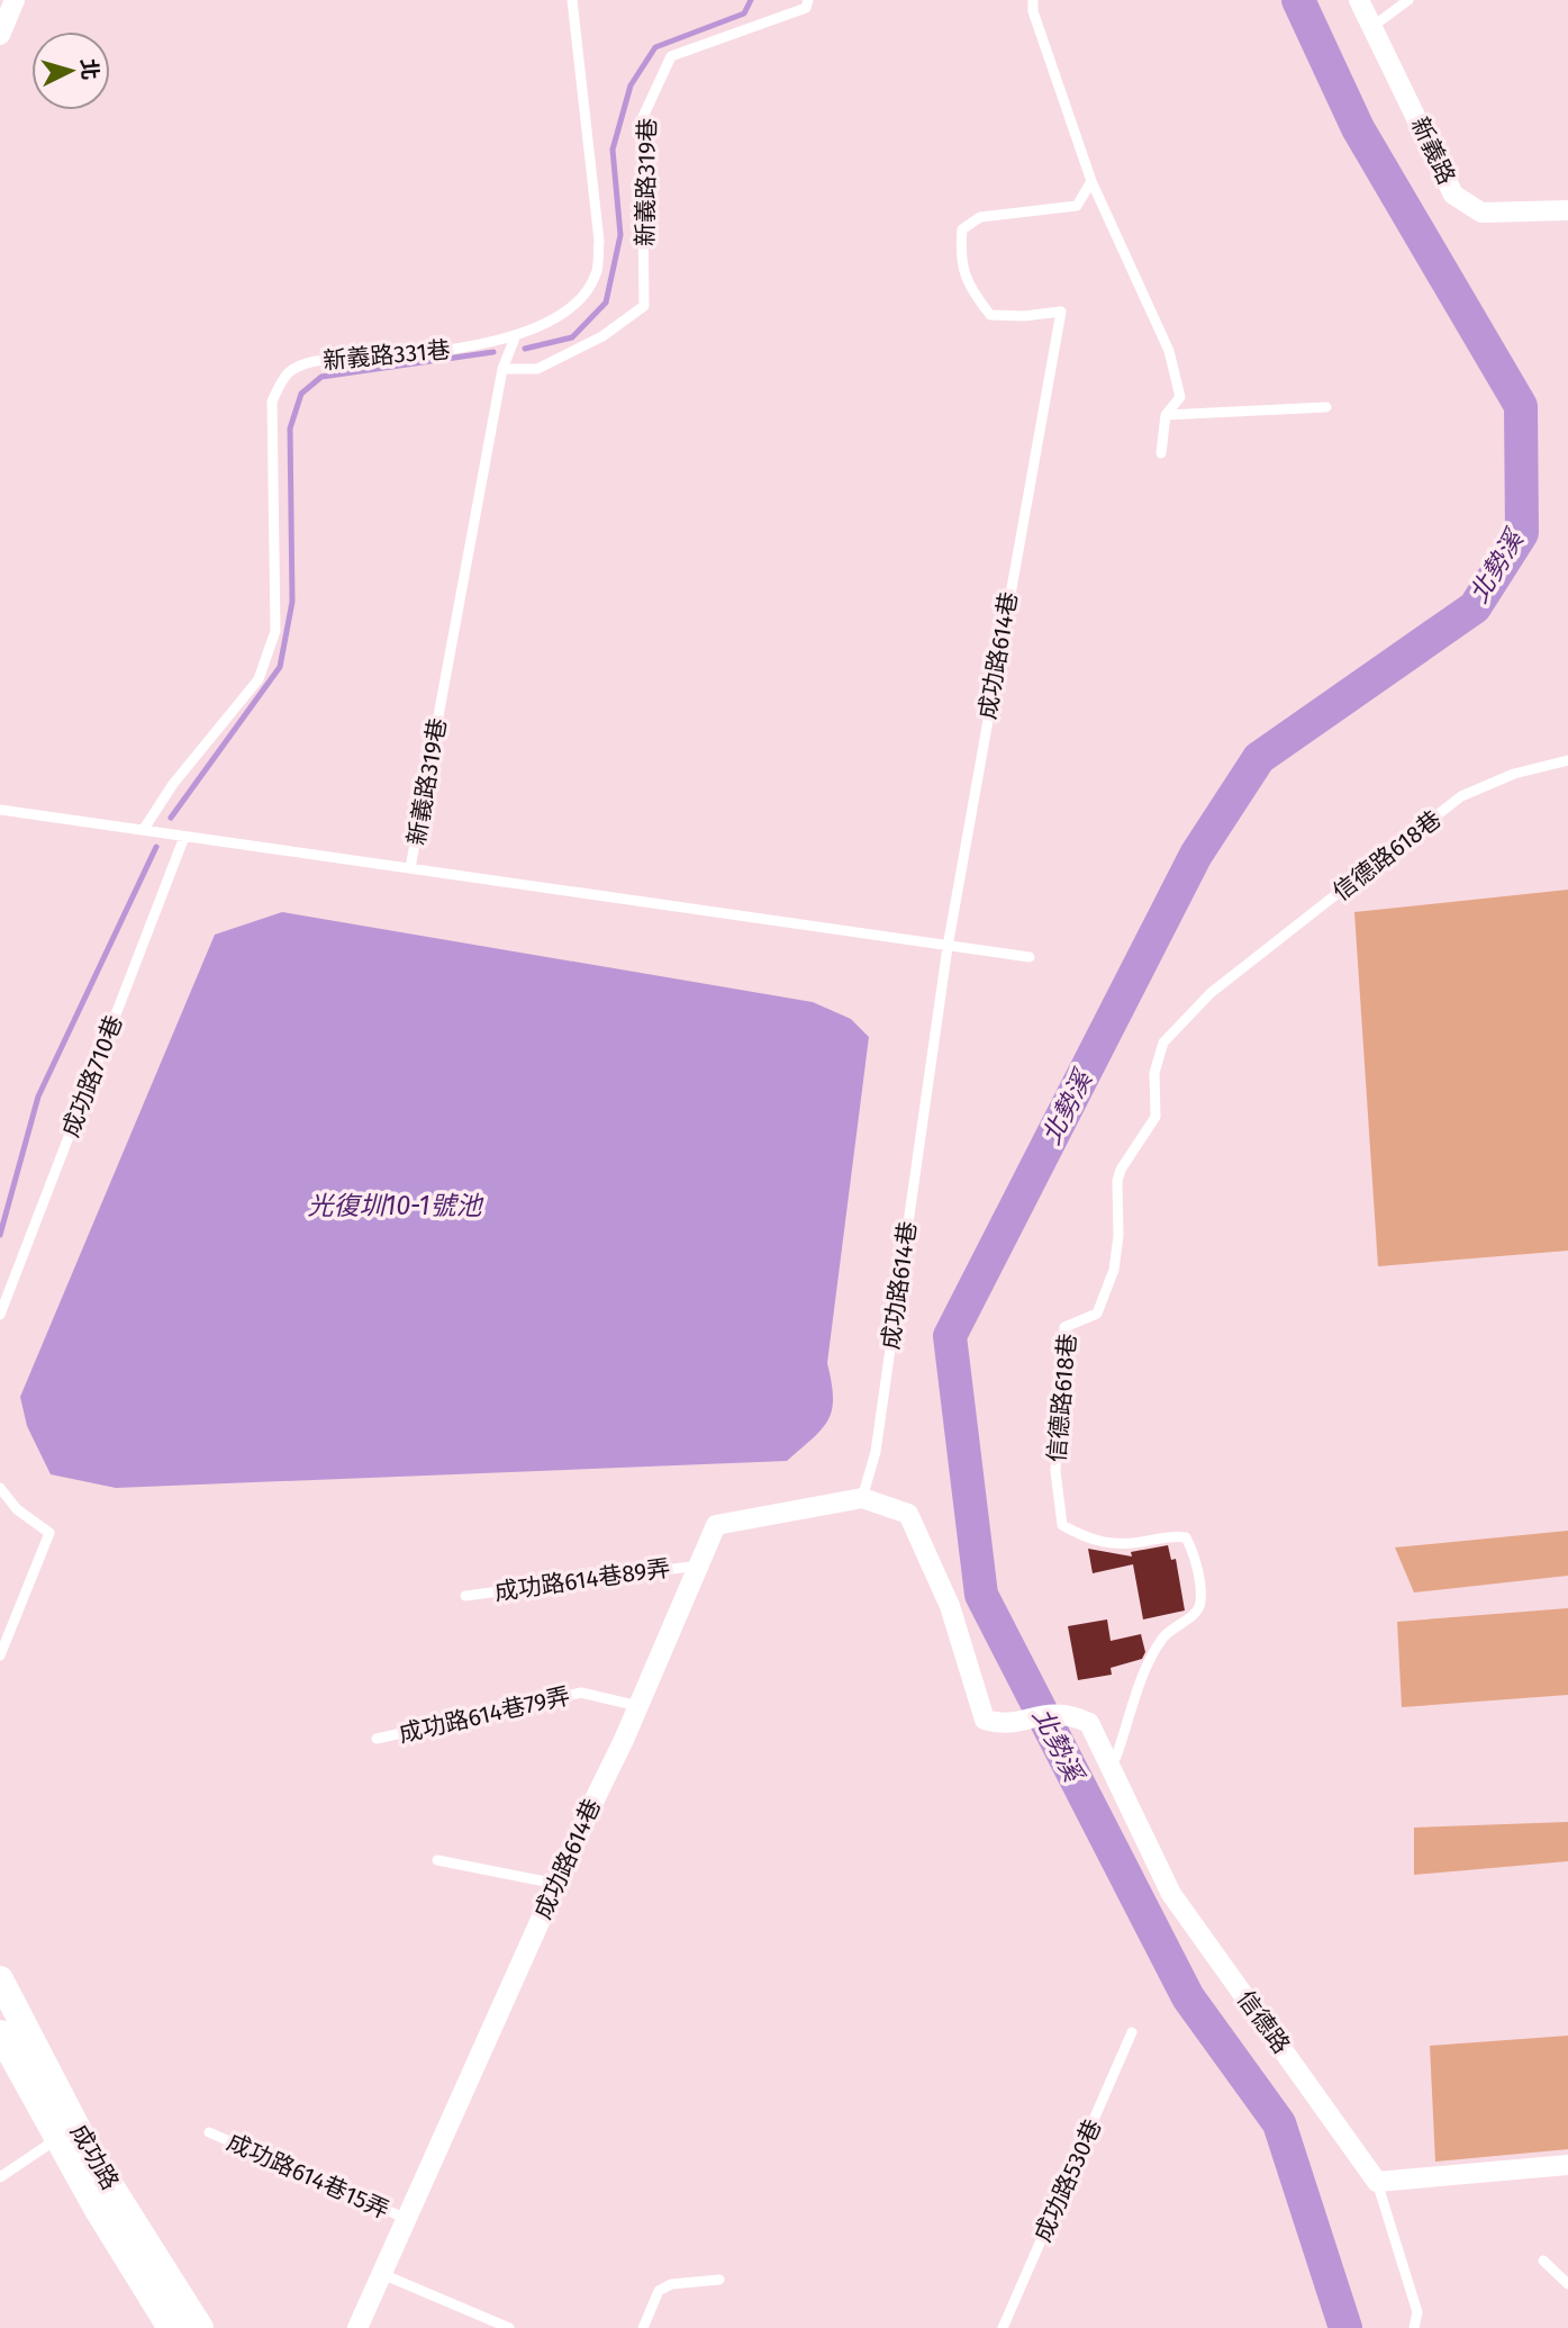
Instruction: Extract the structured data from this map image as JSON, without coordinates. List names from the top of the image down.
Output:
{
  "streets": {
    "street": [
      "新義路",
      "成功路614巷",
      "信德路",
      "成功路"
    ],
    "lane": [
      "新義路319巷",
      "新義路331巷",
      "信德路618巷",
      "成功路710巷",
      "成功路614巷89弄",
      "成功路614巷79弄",
      "成功路614巷15弄",
      "成功路530巷"
    ]
  },
  "crossings": [
    ["新義路319巷", "新義路331巷"],
    ["成功路614巷", "成功路614巷89弄"],
    ["成功路614巷", "成功路614巷79弄"],
    ["成功路614巷", "信德路"],
    ["成功路614巷", "成功路614巷15弄"],
    ["信德路618巷", "信德路"]
  ],
  "water": ["北勢溪", "光復圳10-1號池"],
  "north": "right"
}
